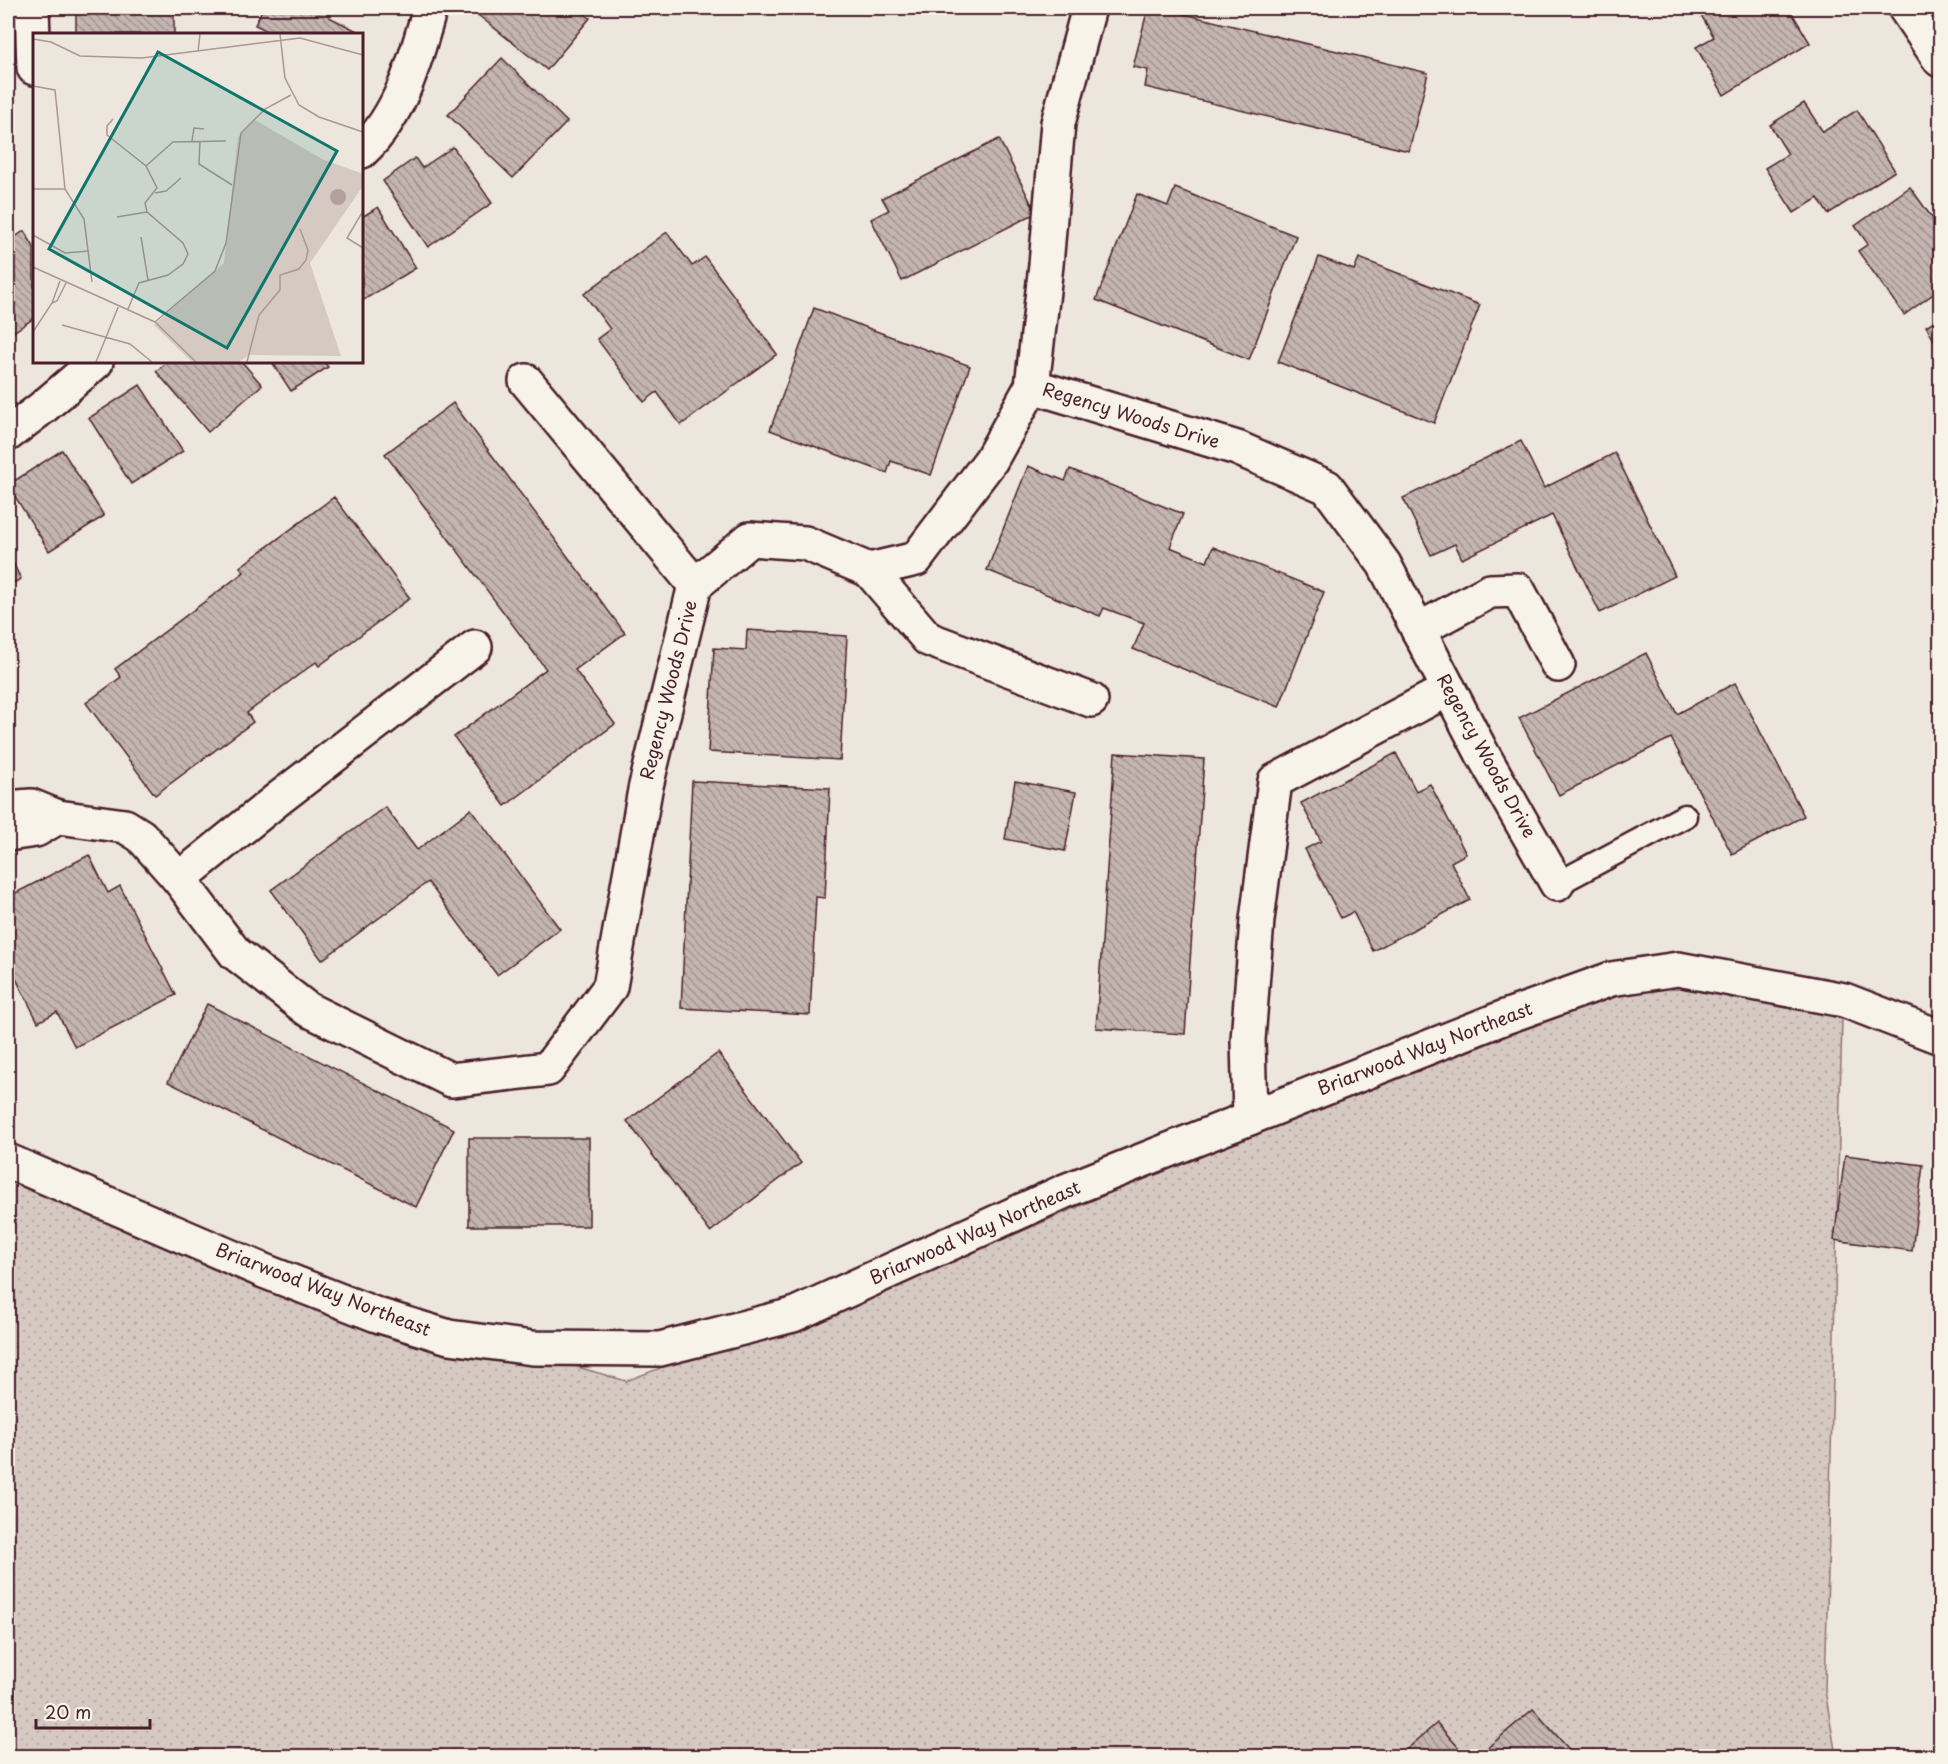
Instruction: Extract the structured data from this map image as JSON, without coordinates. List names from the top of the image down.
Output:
{
  "streets": {
    "street": ["Regency Woods Drive", "Briarwood Way Northeast"]
  },
  "scale_bar": "20 m"
}
